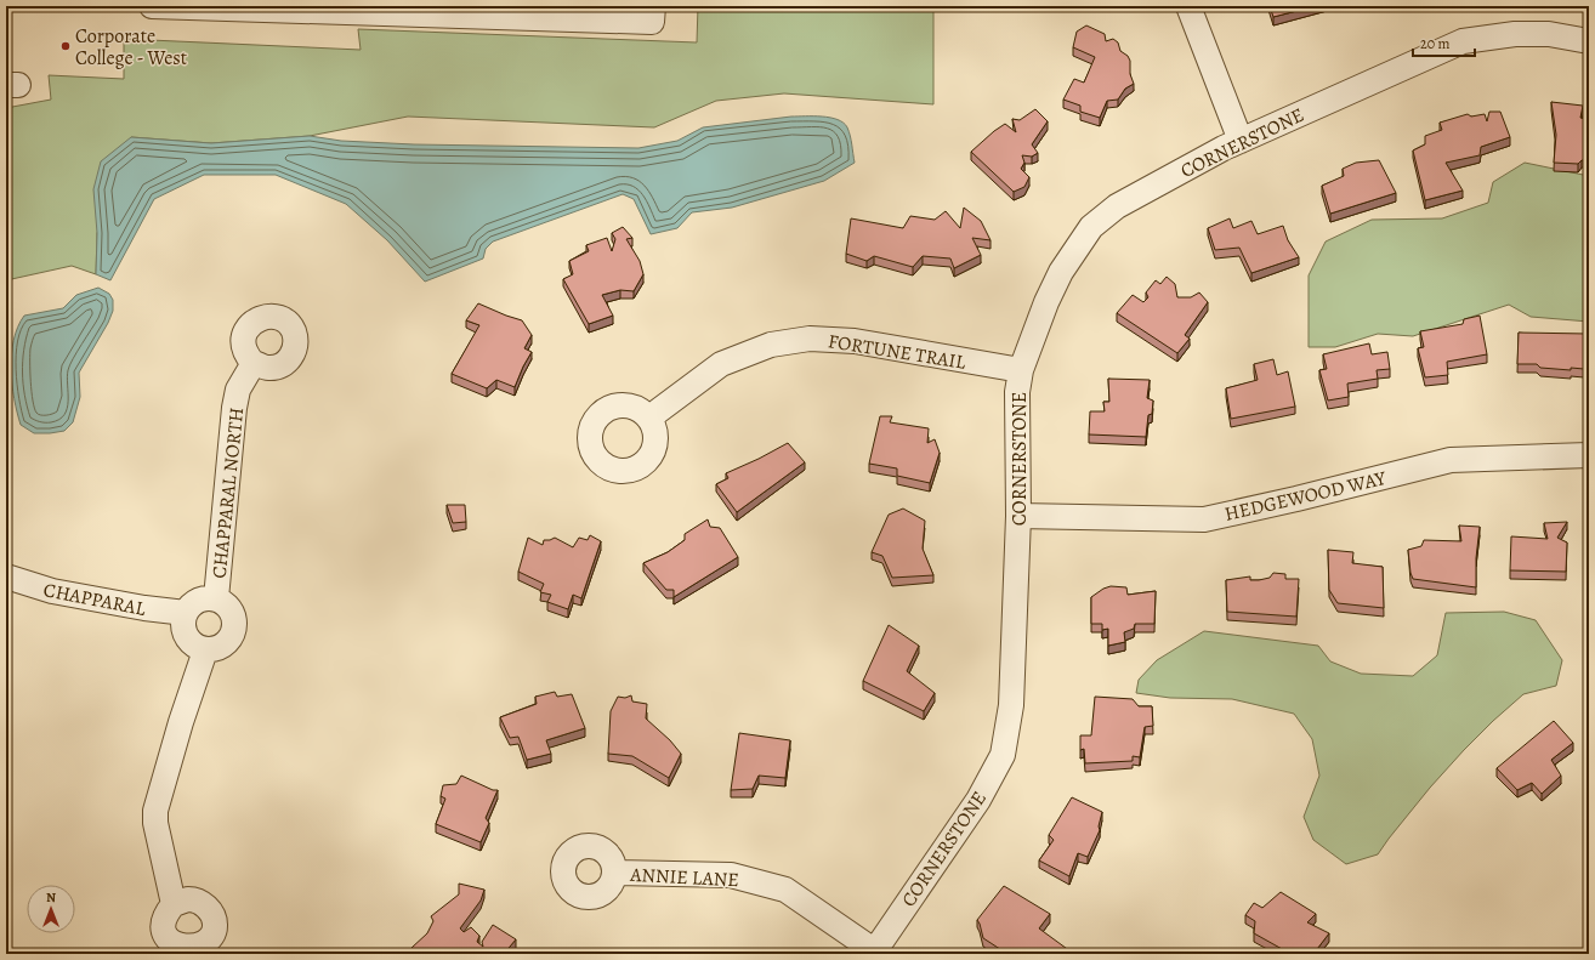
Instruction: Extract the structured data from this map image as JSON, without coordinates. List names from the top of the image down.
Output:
{
  "streets": {
    "street": [
      "CORNERSTONE",
      "FORTUNE TRAIL",
      "CHAPPARAL NORTH",
      "HEDGEWOOD WAY",
      "CHAPPARAL",
      "ANNIE LANE"
    ]
  },
  "crossings": [
    ["CORNERSTONE", "FORTUNE TRAIL"],
    ["CORNERSTONE", "HEDGEWOOD WAY"],
    ["CORNERSTONE", "ANNIE LANE"],
    ["CHAPPARAL NORTH", "CHAPPARAL"]
  ],
  "places": ["Corporate College - West"],
  "scale_bar": "20 m",
  "north": "top"
}
